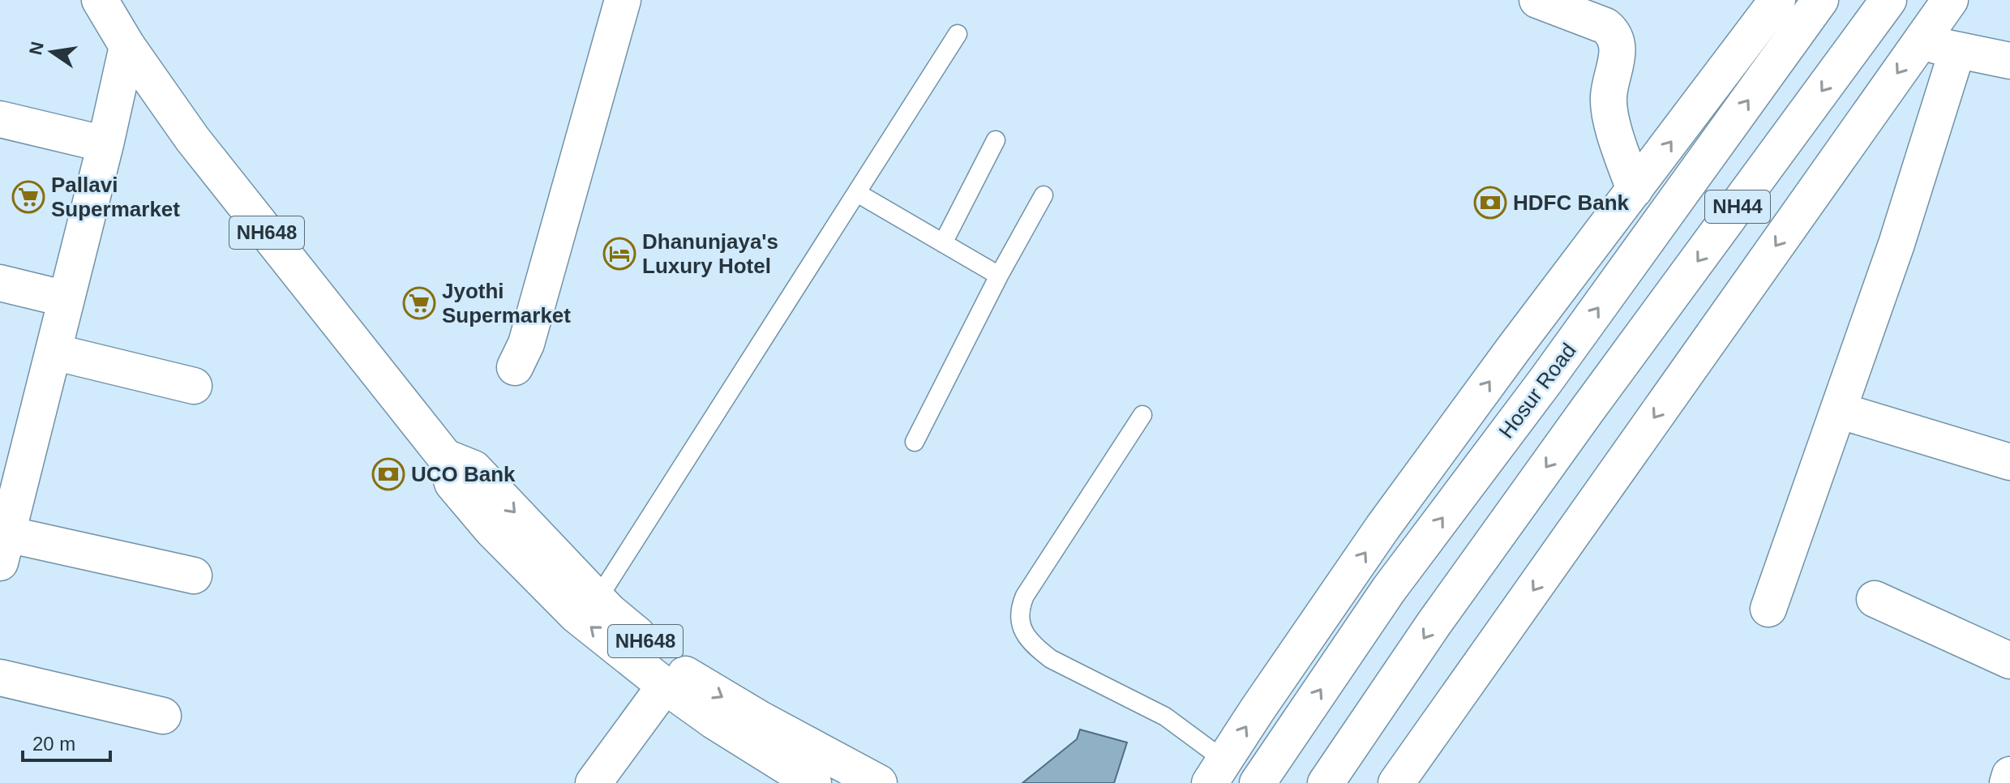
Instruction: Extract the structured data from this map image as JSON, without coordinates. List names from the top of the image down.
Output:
{
  "streets": {
    "main road": ["NH44", "NH648", "Hosur Road"]
  },
  "places": {
    "supermarket": ["Pallavi Supermarket", "Jyothi Supermarket"],
    "bank": ["HDFC Bank", "UCO Bank"],
    "hotel": ["Dhanunjaya's Luxury Hotel"]
  },
  "scale_bar": "20 m",
  "north": "left"
}
